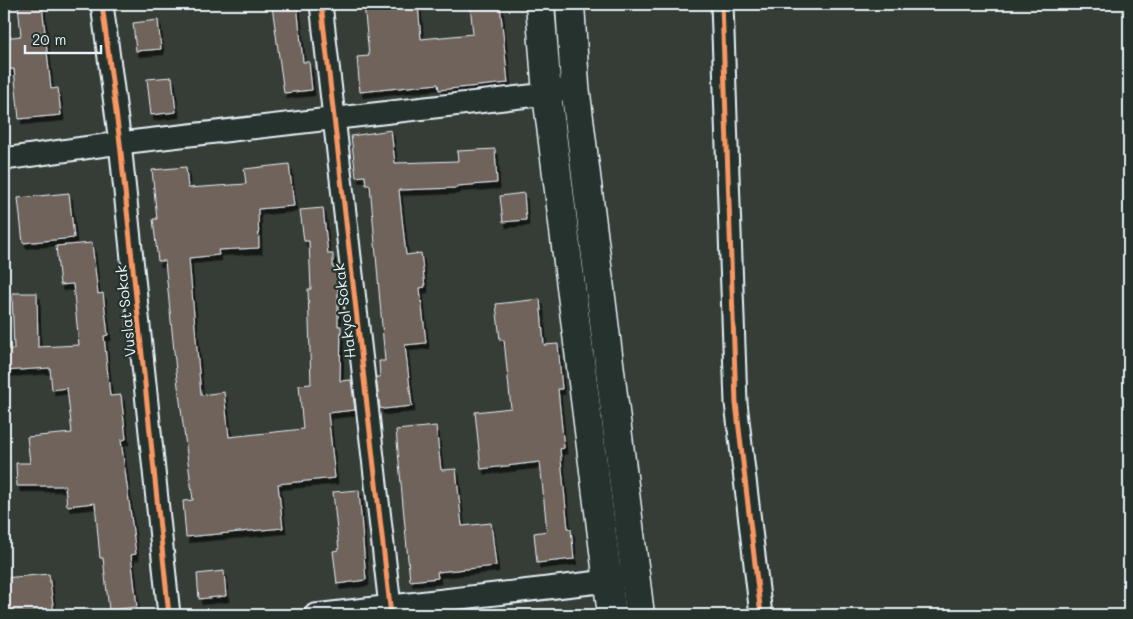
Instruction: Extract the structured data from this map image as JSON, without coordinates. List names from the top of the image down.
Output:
{
  "streets": {
    "street": ["Vuslat Sokak", "Hakyol Sokak"]
  },
  "scale_bar": "20 m"
}
